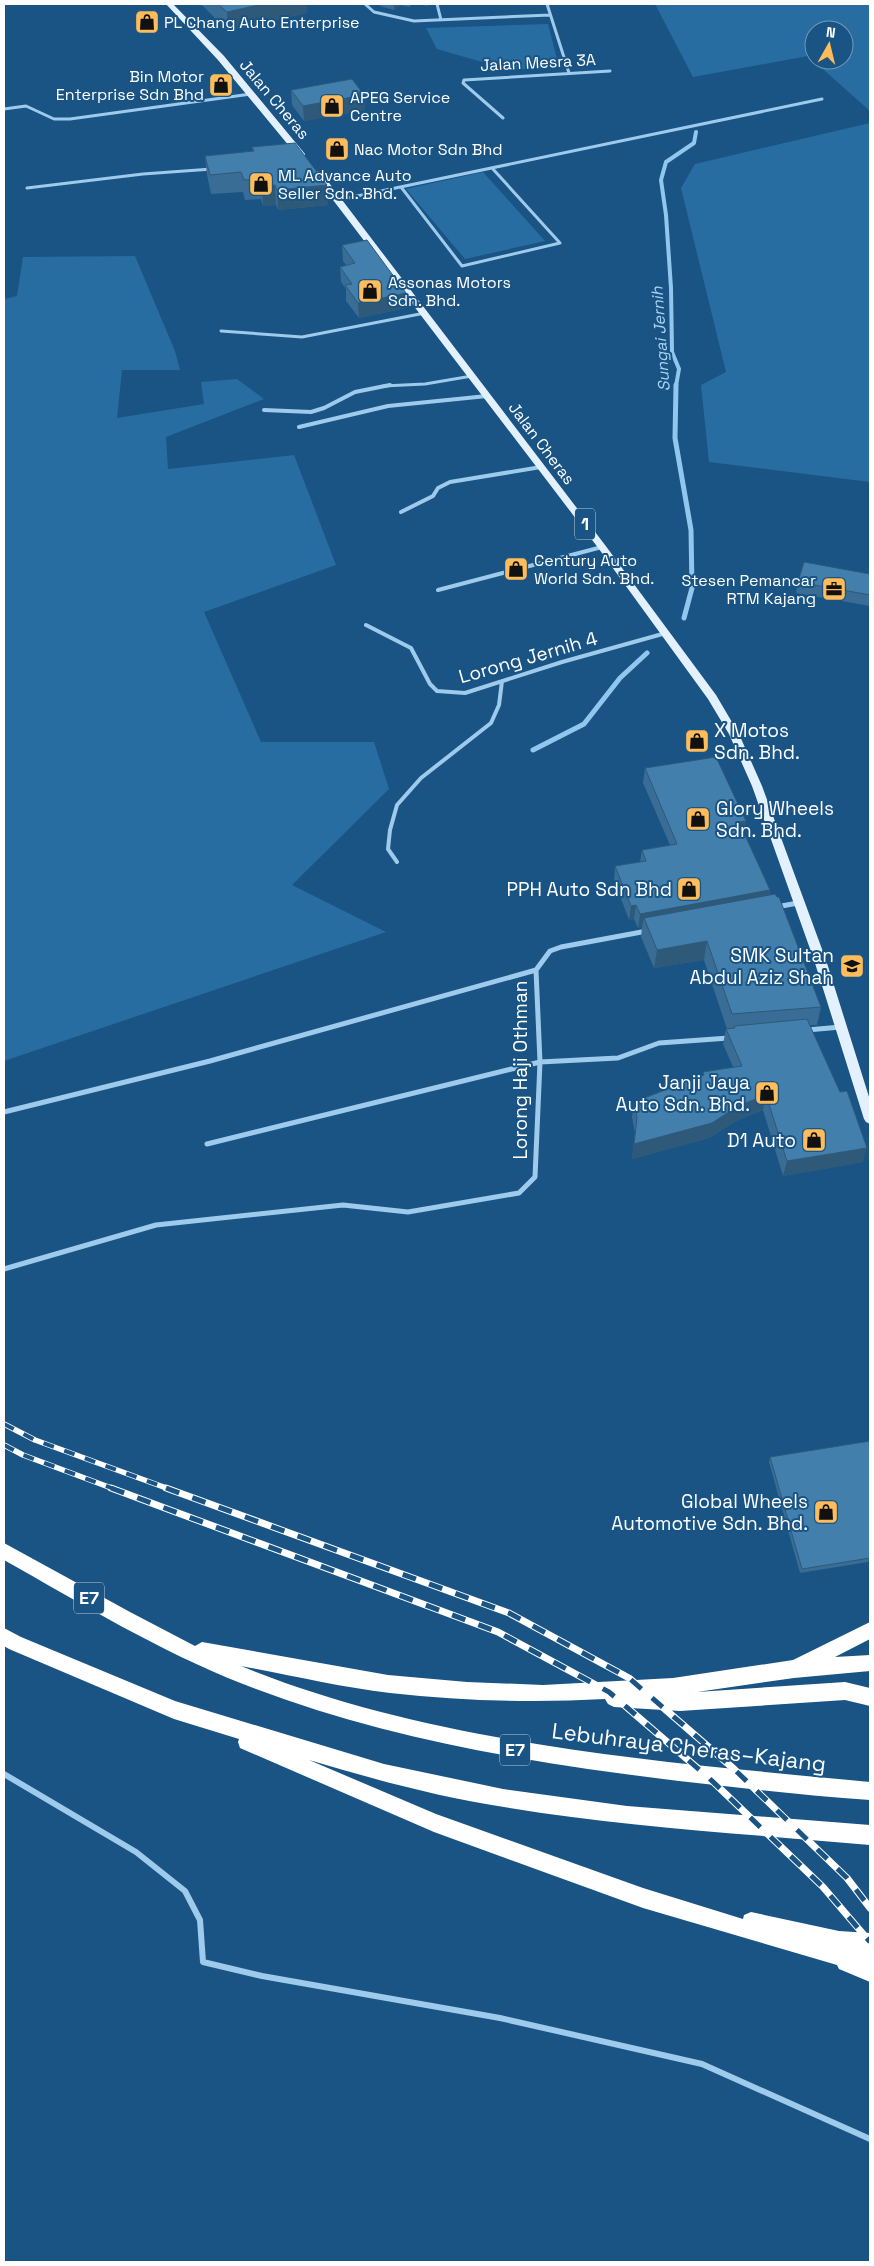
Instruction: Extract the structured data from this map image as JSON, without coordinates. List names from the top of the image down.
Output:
{
  "streets": {
    "highway": ["E7", "Lebuhraya Cheras–Kajang"],
    "main road": ["Jalan Cheras", "1"],
    "street": ["Jalan Mesra 3A", "Lorong Jernih 4", "Lorong Haji Othman"]
  },
  "crossings": [
    ["Jalan Cheras", "Lorong Jernih 4"]
  ],
  "water": ["Sungai Jernih"],
  "places": {
    "shop": [
      "PL Chang Auto Enterprise",
      "Bin Motor Enterprise Sdn Bhd",
      "APEG Service Centre",
      "Nac Motor Sdn Bhd",
      "ML Advance Auto Seller Sdn. Bhd.",
      "Assonas Motors Sdn. Bhd.",
      "Century Auto World Sdn. Bhd.",
      "X Motos Sdn. Bhd.",
      "Glory Wheels Sdn. Bhd.",
      "PPH Auto Sdn Bhd",
      "Janji Jaya Auto Sdn. Bhd.",
      "D1 Auto",
      "Global Wheels Automotive Sdn. Bhd."
    ],
    "office": ["Stesen Pemancar RTM Kajang"],
    "school or university": ["SMK Sultan Abdul Aziz Shah"]
  },
  "north": "top"
}
